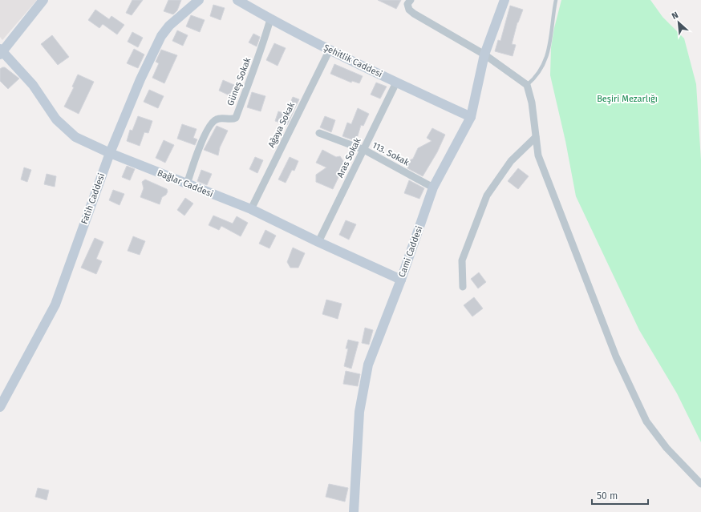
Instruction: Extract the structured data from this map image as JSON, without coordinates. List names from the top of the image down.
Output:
{
  "streets": {
    "street": [
      "Şehitlik Caddesi",
      "Güneş Sokak",
      "Ağaya Sokak",
      "113. Sokak",
      "Aras Sokak",
      "Bağlar Caddesi",
      "Fatih Caddesi",
      "Cami Caddesi"
    ]
  },
  "crossings": [
    ["Şehitlik Caddesi", "Güneş Sokak"],
    ["Şehitlik Caddesi", "Ağaya Sokak"],
    ["Şehitlik Caddesi", "Aras Sokak"],
    ["Şehitlik Caddesi", "Cami Caddesi"],
    ["Güneş Sokak", "Bağlar Caddesi"],
    ["Ağaya Sokak", "Bağlar Caddesi"],
    ["113. Sokak", "Aras Sokak"],
    ["113. Sokak", "Cami Caddesi"],
    ["Aras Sokak", "Bağlar Caddesi"],
    ["Bağlar Caddesi", "Fatih Caddesi"],
    ["Bağlar Caddesi", "Cami Caddesi"]
  ],
  "parks": ["Beşiri Mezarlığı"],
  "scale_bar": "50 m",
  "north": "top left"
}
